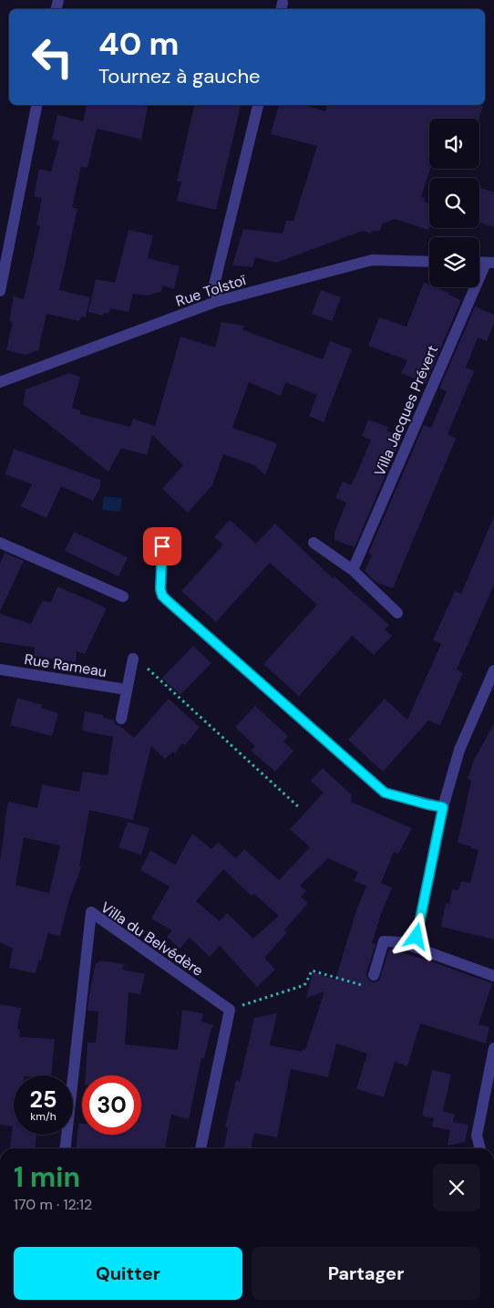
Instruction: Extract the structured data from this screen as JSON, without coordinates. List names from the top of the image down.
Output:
{
  "streets": {
    "street": [
      "Rue Tolstoï",
      "Villa Jacques Prévert",
      "Rue Rameau",
      "Villa du Belvédère"
    ]
  },
  "page": {
    "turn": ["40 m", "Tournez à gauche"],
    "speed": "25 km/h",
    "limit": "30",
    "heading": ["1 min", "170 m · 12:12"],
    "buttons": ["Quitter", "Partager"]
  }
}
